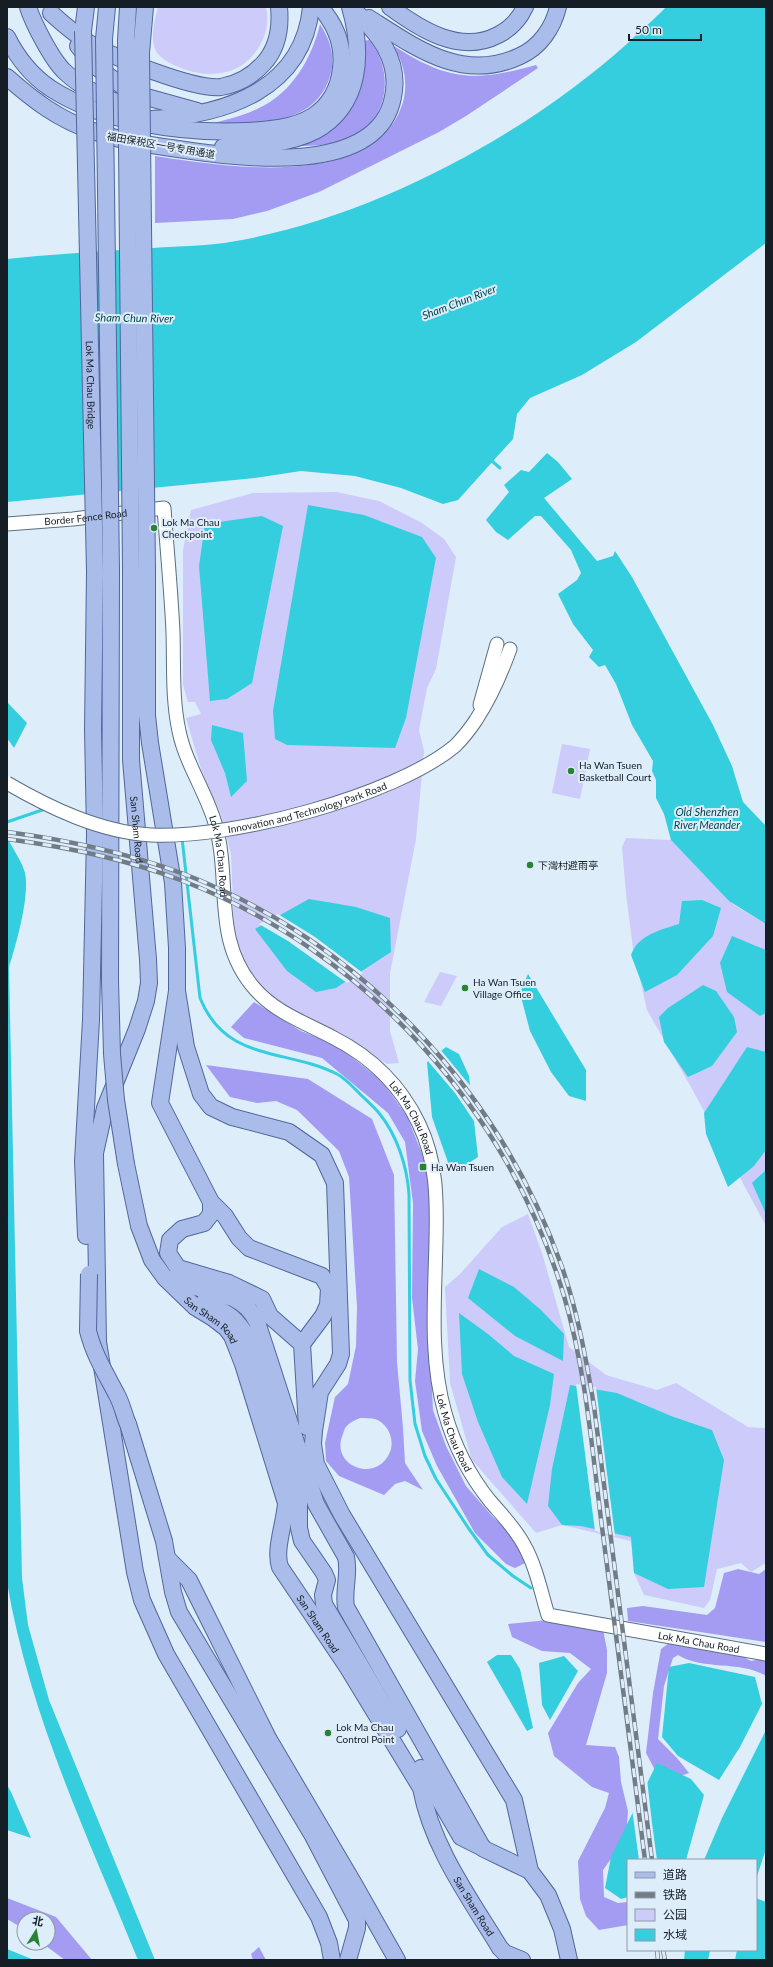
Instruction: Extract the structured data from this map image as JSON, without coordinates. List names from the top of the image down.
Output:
{
  "streets": {
    "main road": ["福田保税区一号专用通道", "Lok Ma Chau Bridge", "San Sham Road"],
    "street": ["Border Fence Road", "Innovation and Technology Park Road", "Lok Ma Chau Road"]
  },
  "crossings": [
    ["Lok Ma Chau Bridge", "San Sham Road"],
    ["Border Fence Road", "Lok Ma Chau Road"]
  ],
  "water": ["Sham Chun River", "Old Shenzhen River Meander"],
  "places": {
    "other": [
      "Lok Ma Chau Checkpoint",
      "Ha Wan Tsuen Basketball Court",
      "下灣村避雨亭",
      "Ha Wan Tsuen Village Office",
      "Lok Ma Chau Control Point"
    ],
    "transit": ["Ha Wan Tsuen"]
  },
  "legend": [
    "道路",
    "铁路",
    "公园",
    "水域"
  ],
  "scale_bar": "50 m",
  "north": "top"
}
